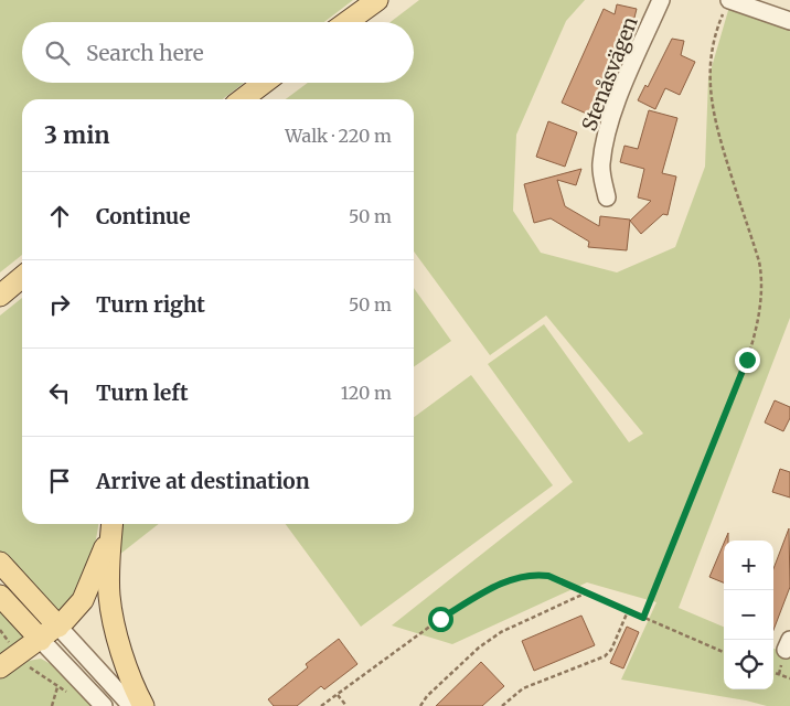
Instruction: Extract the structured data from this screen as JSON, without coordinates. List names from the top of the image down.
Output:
{
  "streets": {
    "street": ["Stenåsvägen"]
  },
  "page": {
    "search": "Search here",
    "heading": ["3 min", "Walk · 220 m"],
    "list": [
      ["Continue", "50 m"],
      ["Turn right", "50 m"],
      ["Turn left", "120 m"],
      "Arrive at destination"
    ],
    "map_buttons": ["+", "−"]
  }
}
